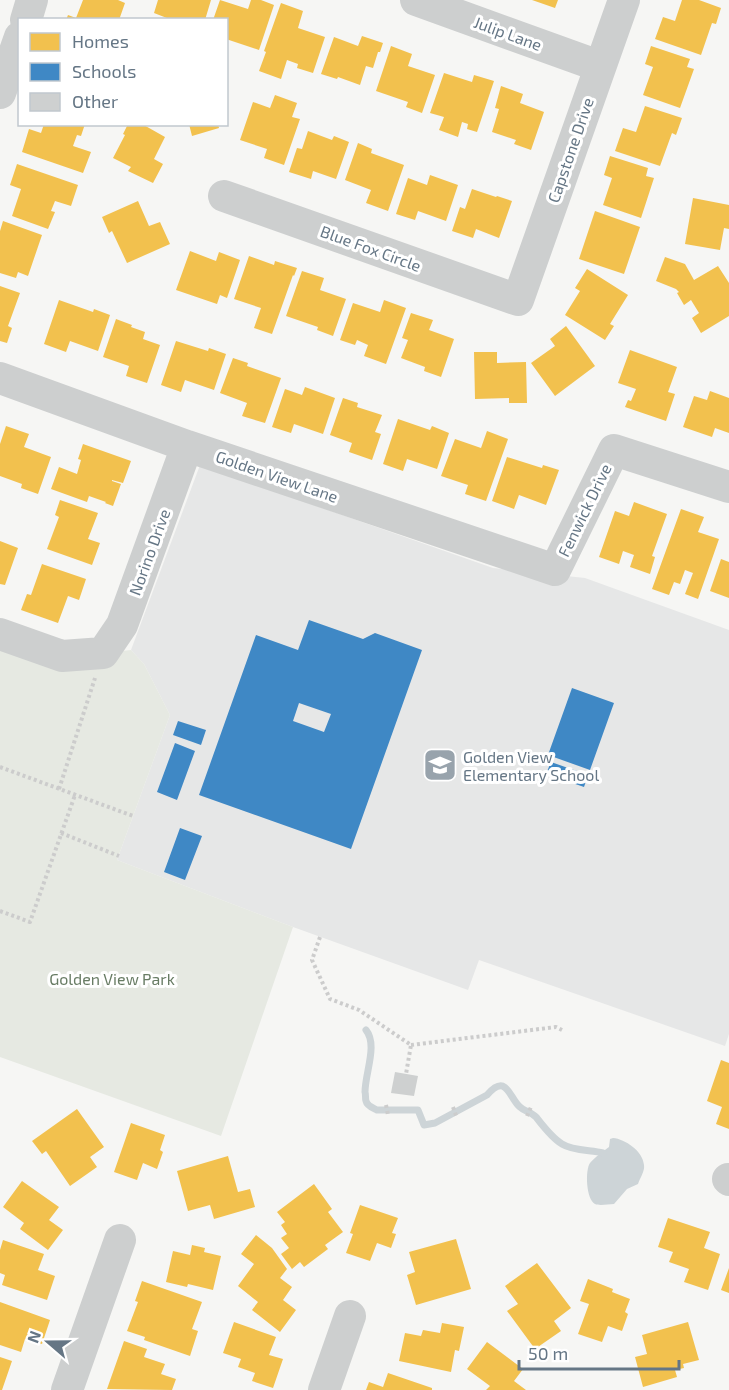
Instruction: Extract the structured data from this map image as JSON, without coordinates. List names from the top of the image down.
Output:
{
  "streets": {
    "street": [
      "Julip Lane",
      "Capstone Drive",
      "Blue Fox Circle",
      "Golden View Lane",
      "Fenwick Drive",
      "Norino Drive"
    ]
  },
  "crossings": [
    ["Julip Lane", "Capstone Drive"],
    ["Capstone Drive", "Blue Fox Circle"],
    ["Golden View Lane", "Fenwick Drive"],
    ["Golden View Lane", "Norino Drive"]
  ],
  "parks": ["Golden View Park"],
  "places": {
    "school or university": ["Golden View Elementary School"]
  },
  "legend": ["Homes", "Schools", "Other"],
  "scale_bar": "50 m",
  "north": "left"
}
